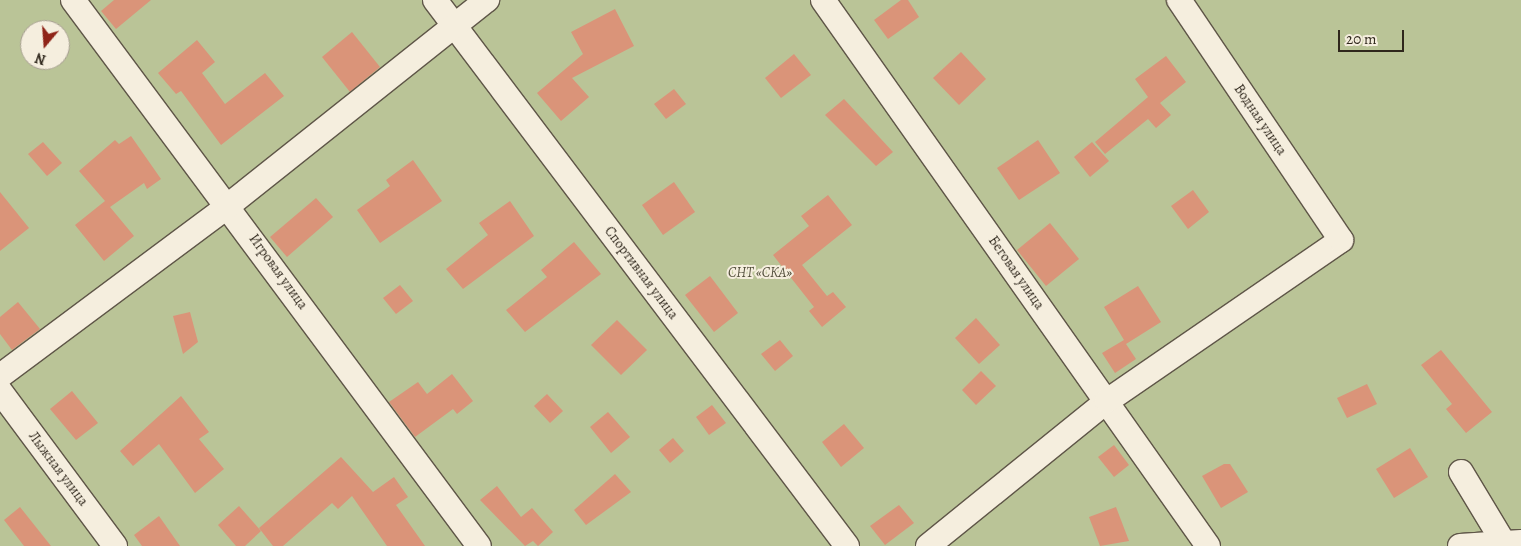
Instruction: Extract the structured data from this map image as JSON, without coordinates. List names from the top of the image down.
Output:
{
  "streets": {
    "street": [
      "Водная улица",
      "Игровая улица",
      "Спортивная улица",
      "Беговая улица",
      "Лыжная улица"
    ]
  },
  "crossings": [
    ["Водная улица", "Беговая улица"]
  ],
  "parks": ["СНТ «СКА»"],
  "scale_bar": "20 m",
  "north": "bottom"
}
